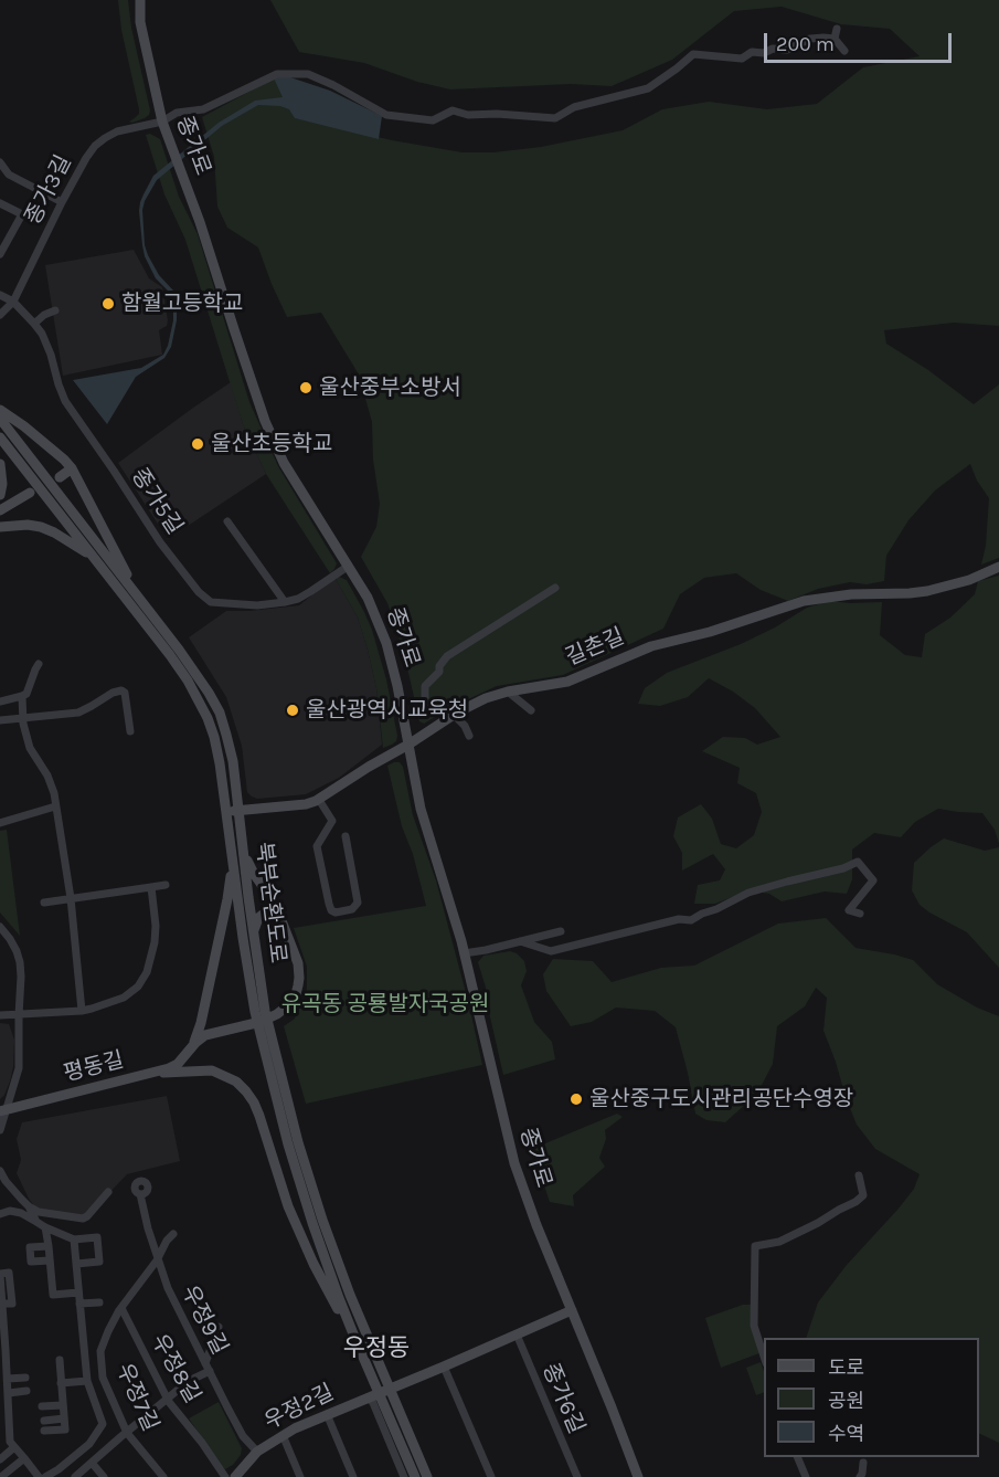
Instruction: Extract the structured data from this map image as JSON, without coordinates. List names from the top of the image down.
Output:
{
  "streets": {
    "main road": [
      "종가로",
      "길촌길",
      "북부순환도로",
      "평동길",
      "우정2길"
    ],
    "street": [
      "종가3길",
      "종가5길",
      "우정9길",
      "우정8길",
      "우정7길",
      "종가6길"
    ]
  },
  "crossings": [
    ["종가로", "종가3길"],
    ["종가로", "종가5길"],
    ["종가로", "길촌길"],
    ["종가3길", "종가5길"],
    ["길촌길", "북부순환도로"],
    ["북부순환도로", "평동길"],
    ["북부순환도로", "우정2길"],
    ["우정9길", "우정7길"],
    ["우정9길", "우정2길"],
    ["우정8길", "우정7길"]
  ],
  "districts": ["우정동"],
  "parks": ["유곡동 공룡발자국공원"],
  "places": [
    "함월고등학교",
    "울산중부소방서",
    "울산초등학교",
    "울산광역시교육청",
    "울산중구도시관리공단수영장"
  ],
  "legend": ["도로", "공원", "수역"],
  "scale_bar": "200 m"
}
